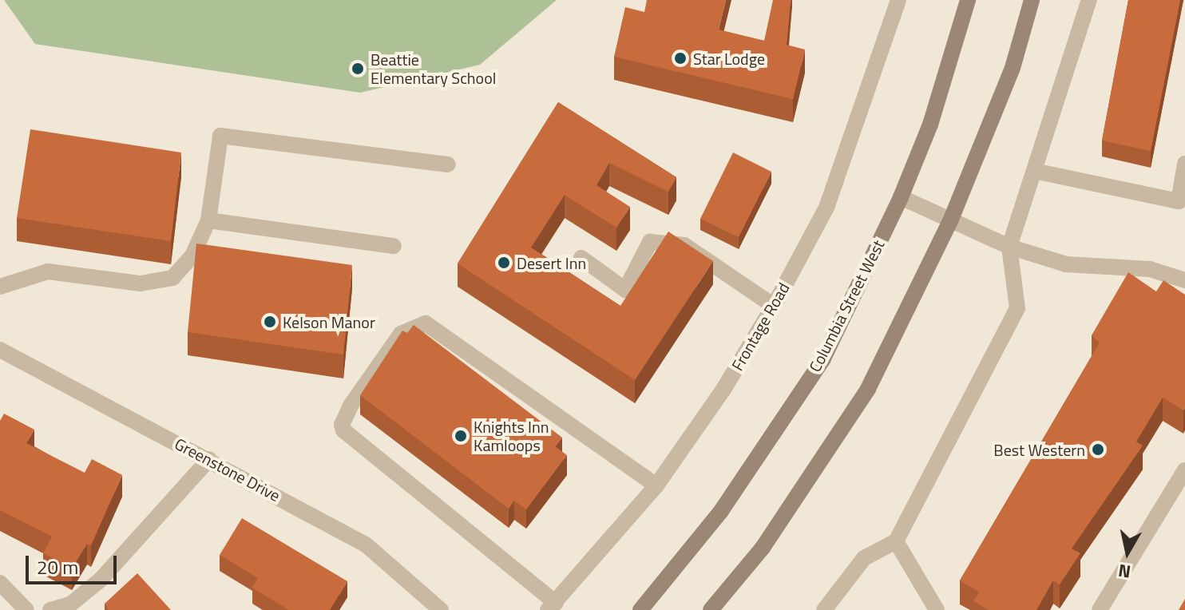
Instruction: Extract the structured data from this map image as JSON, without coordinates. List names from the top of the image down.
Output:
{
  "streets": {
    "main road": ["Columbia Street West"],
    "street": ["Frontage Road", "Greenstone Drive"]
  },
  "places": [
    "Star Lodge",
    "Beattie Elementary School",
    "Desert Inn",
    "Kelson Manor",
    "Knights Inn Kamloops",
    "Best Western"
  ],
  "scale_bar": "20 m",
  "north": "bottom"
}
